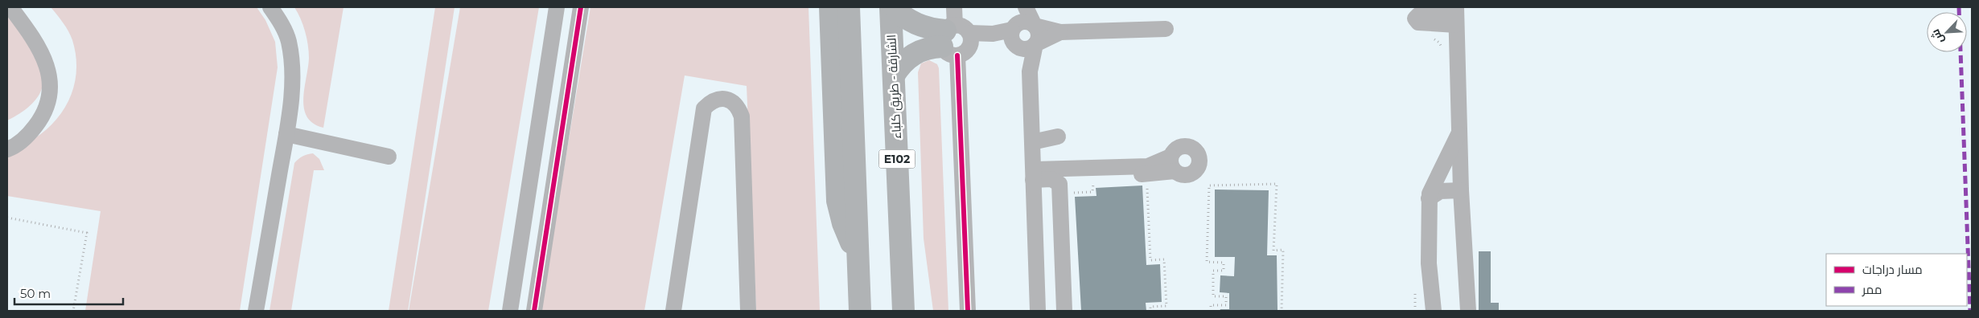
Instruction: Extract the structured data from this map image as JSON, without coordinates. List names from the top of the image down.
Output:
{
  "streets": {
    "highway": ["الشارقة - طريق كلباء", "E102"]
  },
  "legend": ["مسار دراجات", "ممر"],
  "scale_bar": "50 m",
  "north": "bottom left"
}
